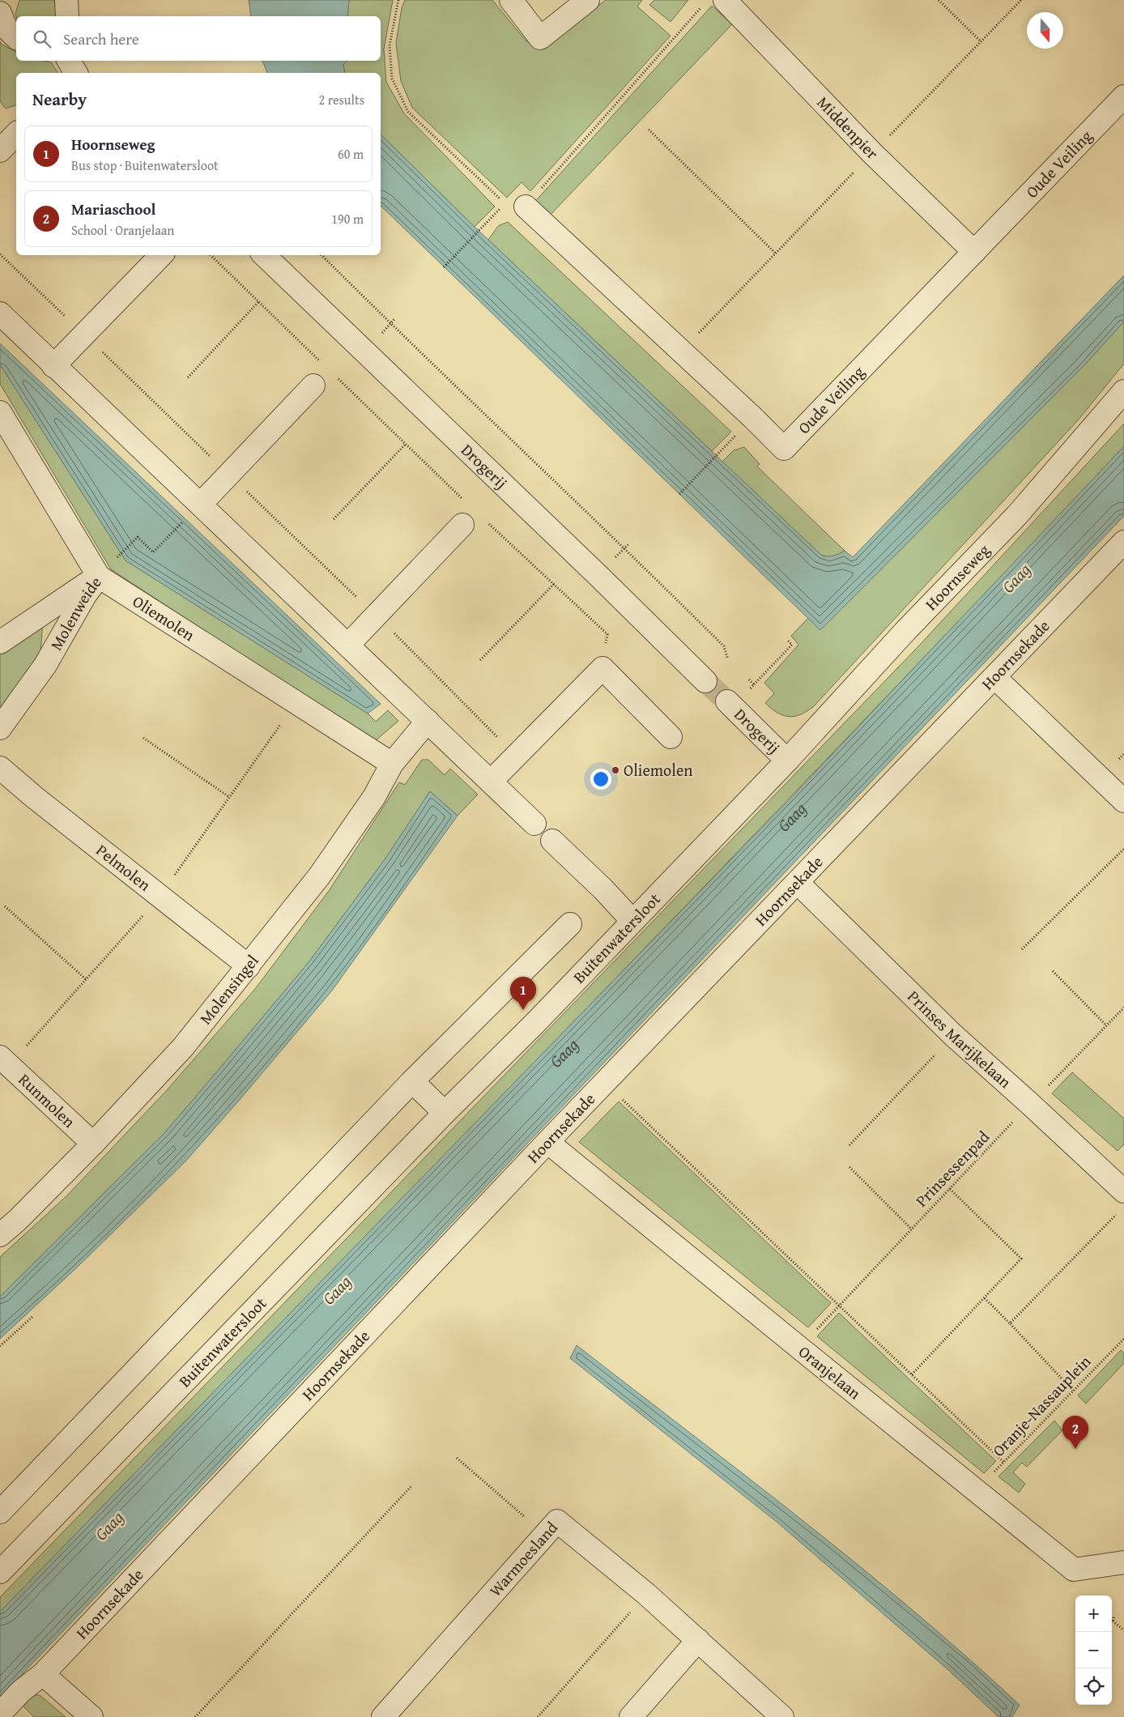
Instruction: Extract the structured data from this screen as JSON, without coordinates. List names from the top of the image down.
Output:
{
  "streets": {
    "street": [
      "Middenpier",
      "Oude Veiling",
      "Drogerij",
      "Hoornseweg",
      "Molenweide",
      "Oliemolen",
      "Hoornsekade",
      "Pelmolen",
      "Buitenwatersloot",
      "Molensingel",
      "Prinses Marijkelaan",
      "Runmolen",
      "Oranjelaan",
      "Warmoesland"
    ],
    "path": ["Prinsessenpad", "Oranje-Nassauplein"]
  },
  "crossings": [
    ["Middenpier", "Oude Veiling"],
    ["Drogerij", "Hoornseweg"],
    ["Drogerij", "Buitenwatersloot"],
    ["Hoornseweg", "Buitenwatersloot"],
    ["Molenweide", "Oliemolen"],
    ["Oliemolen", "Molensingel"],
    ["Hoornsekade", "Prinses Marijkelaan"],
    ["Hoornsekade", "Oranjelaan"],
    ["Pelmolen", "Molensingel"],
    ["Molensingel", "Runmolen"],
    ["Prinses Marijkelaan", "Prinsessenpad"],
    ["Prinsessenpad", "Oranjelaan"],
    ["Oranjelaan", "Oranje-Nassauplein"]
  ],
  "water": ["Gaag"],
  "places": ["Oliemolen"],
  "north": "bottom",
  "page": {
    "search": "Search here",
    "heading": ["Nearby", "2 results"],
    "list": [
      {
        "mark": "1",
        "name": "Hoornseweg",
        "note": "Bus stop · Buitenwatersloot",
        "value": "60 m"
      },
      {
        "mark": "2",
        "name": "Mariaschool",
        "note": "School · Oranjelaan",
        "value": "190 m"
      }
    ],
    "pins": ["1", "2"],
    "map_buttons": ["+", "−"]
  }
}
